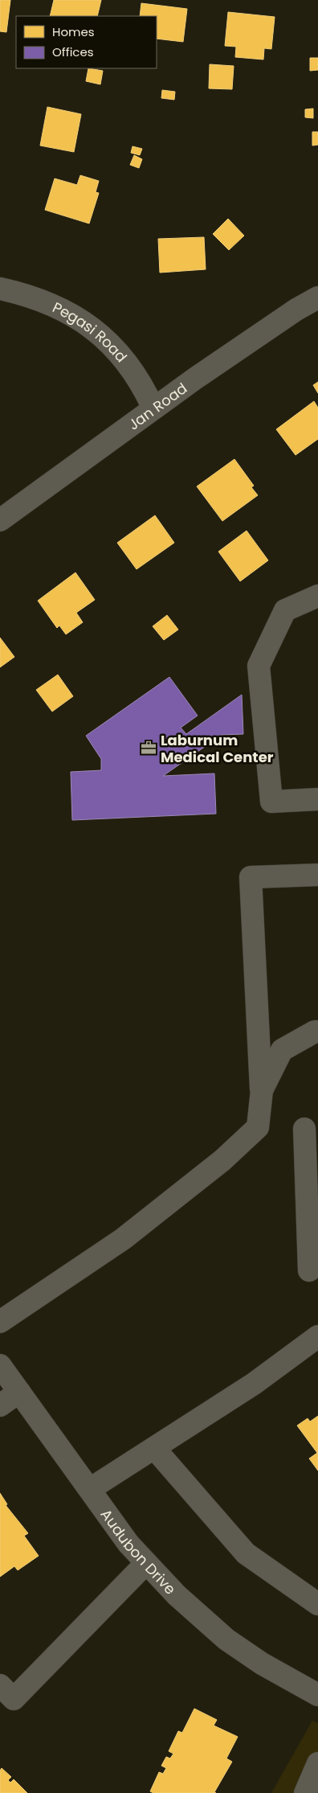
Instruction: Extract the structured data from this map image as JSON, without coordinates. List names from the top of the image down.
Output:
{
  "streets": {
    "street": ["Pegasi Road", "Jan Road", "Audubon Drive"]
  },
  "crossings": [
    ["Pegasi Road", "Jan Road"]
  ],
  "places": {
    "office": ["Laburnum Medical Center"]
  },
  "legend": ["Homes", "Offices"]
}
